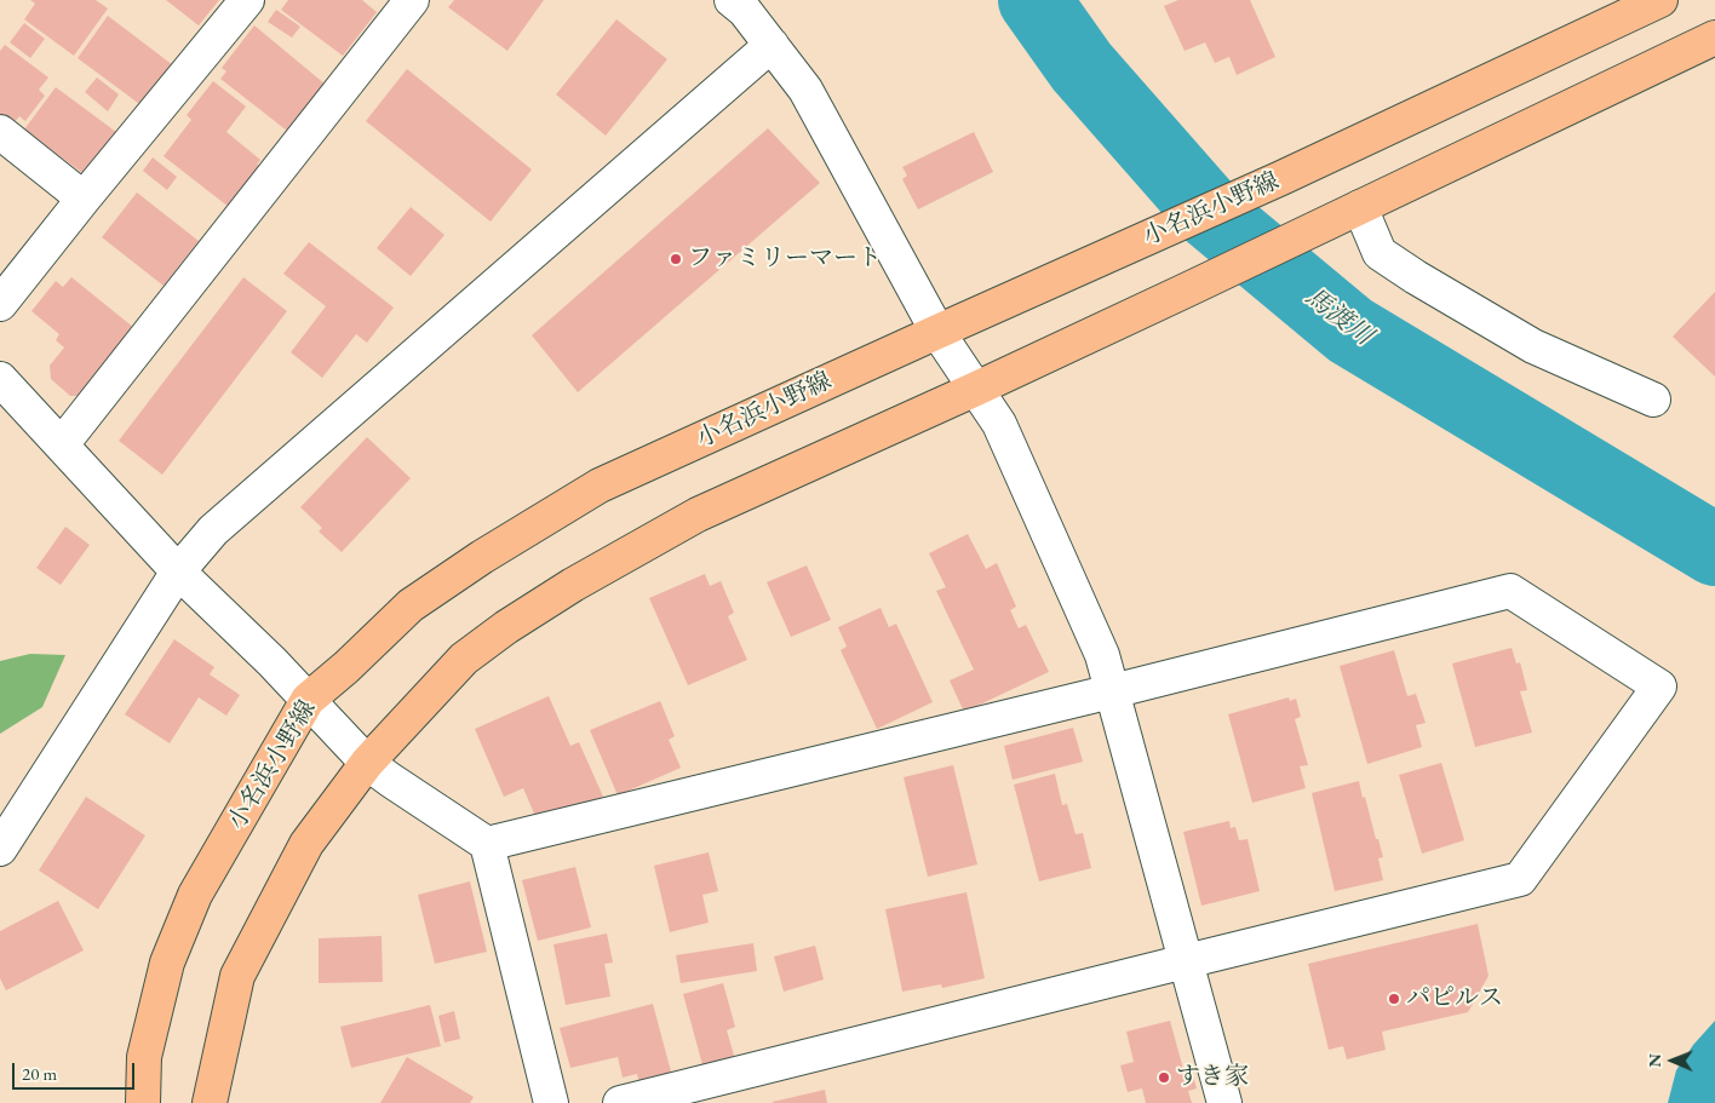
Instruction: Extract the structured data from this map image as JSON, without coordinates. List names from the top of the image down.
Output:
{
  "streets": {
    "main road": ["小名浜小野線"]
  },
  "water": ["馬渡川"],
  "places": ["ファミリーマート", "パピルス", "すき家"],
  "scale_bar": "20 m",
  "north": "left"
}
